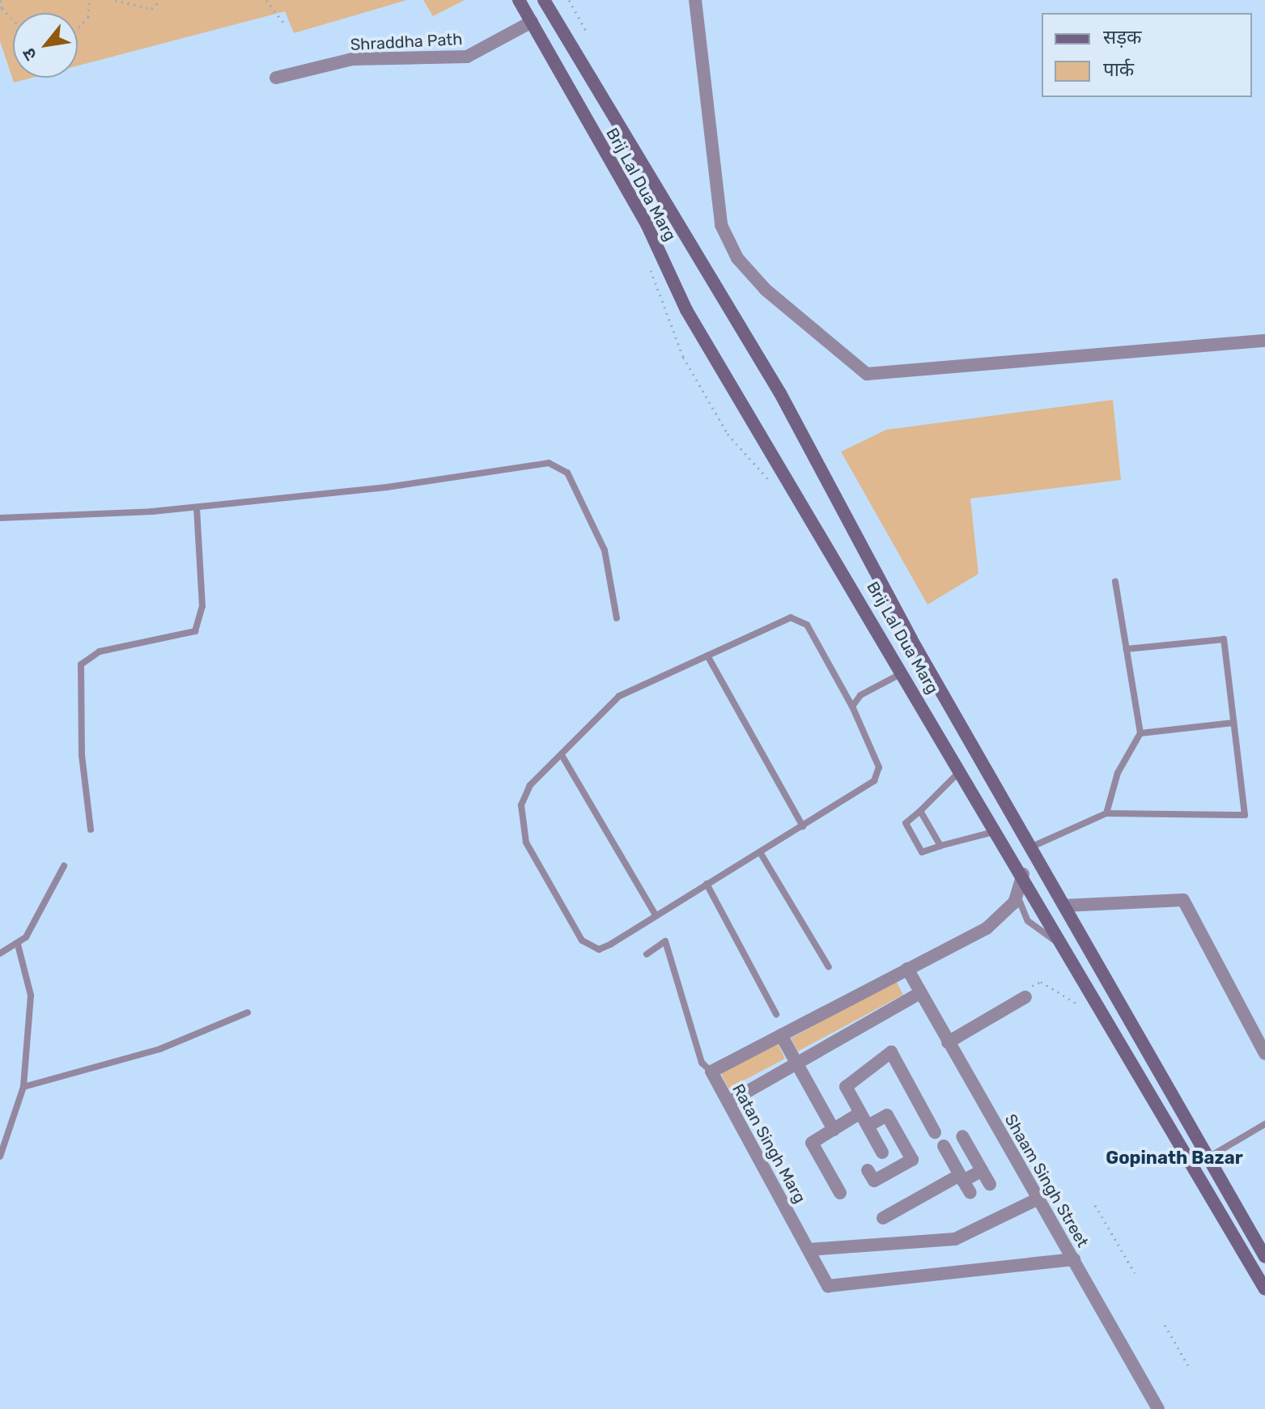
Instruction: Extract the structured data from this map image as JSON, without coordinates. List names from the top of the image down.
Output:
{
  "streets": {
    "street": [
      "Shraddha Path",
      "Brij Lal Dua Marg",
      "Ratan Singh Marg",
      "Shaam Singh Street"
    ]
  },
  "crossings": [
    ["Shraddha Path", "Brij Lal Dua Marg"],
    ["Ratan Singh Marg", "Shaam Singh Street"]
  ],
  "districts": ["Gopinath Bazar"],
  "legend": ["सड़क", "पार्क"],
  "north": "bottom left"
}
